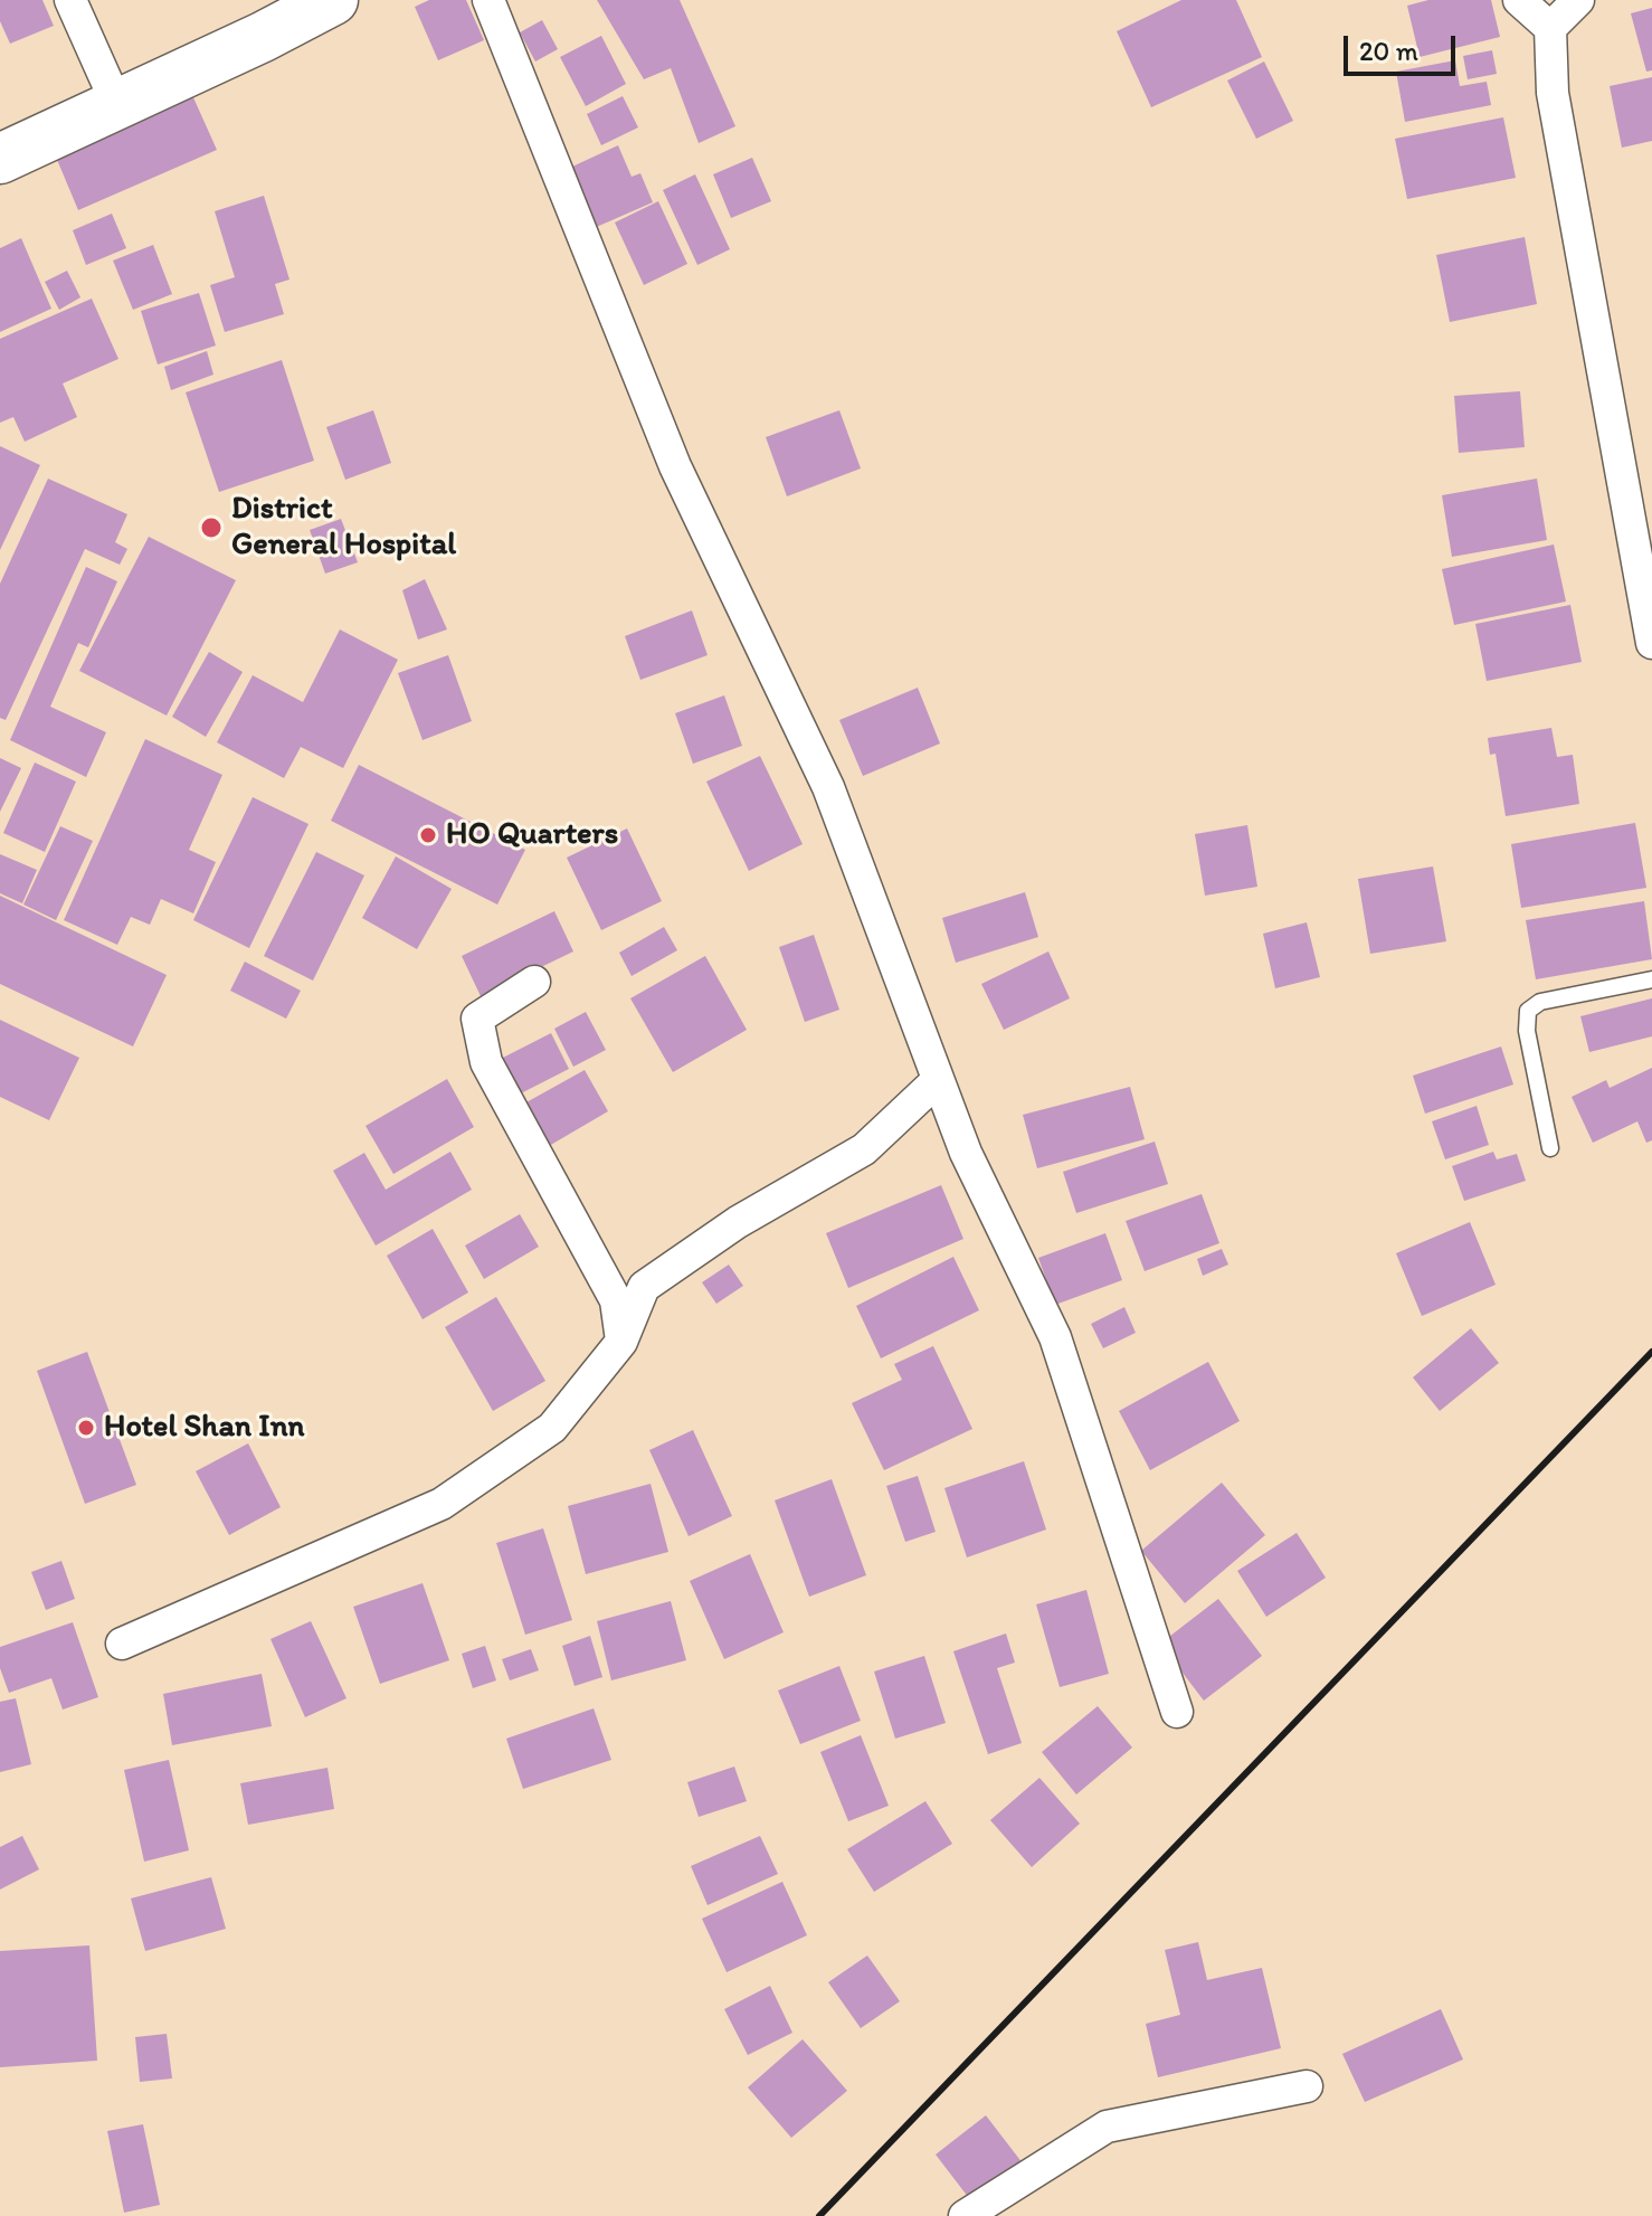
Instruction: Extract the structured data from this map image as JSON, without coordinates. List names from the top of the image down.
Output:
{
  "places": ["District General Hospital", "HO Quarters", "Hotel Shan Inn"],
  "scale_bar": "20 m"
}
